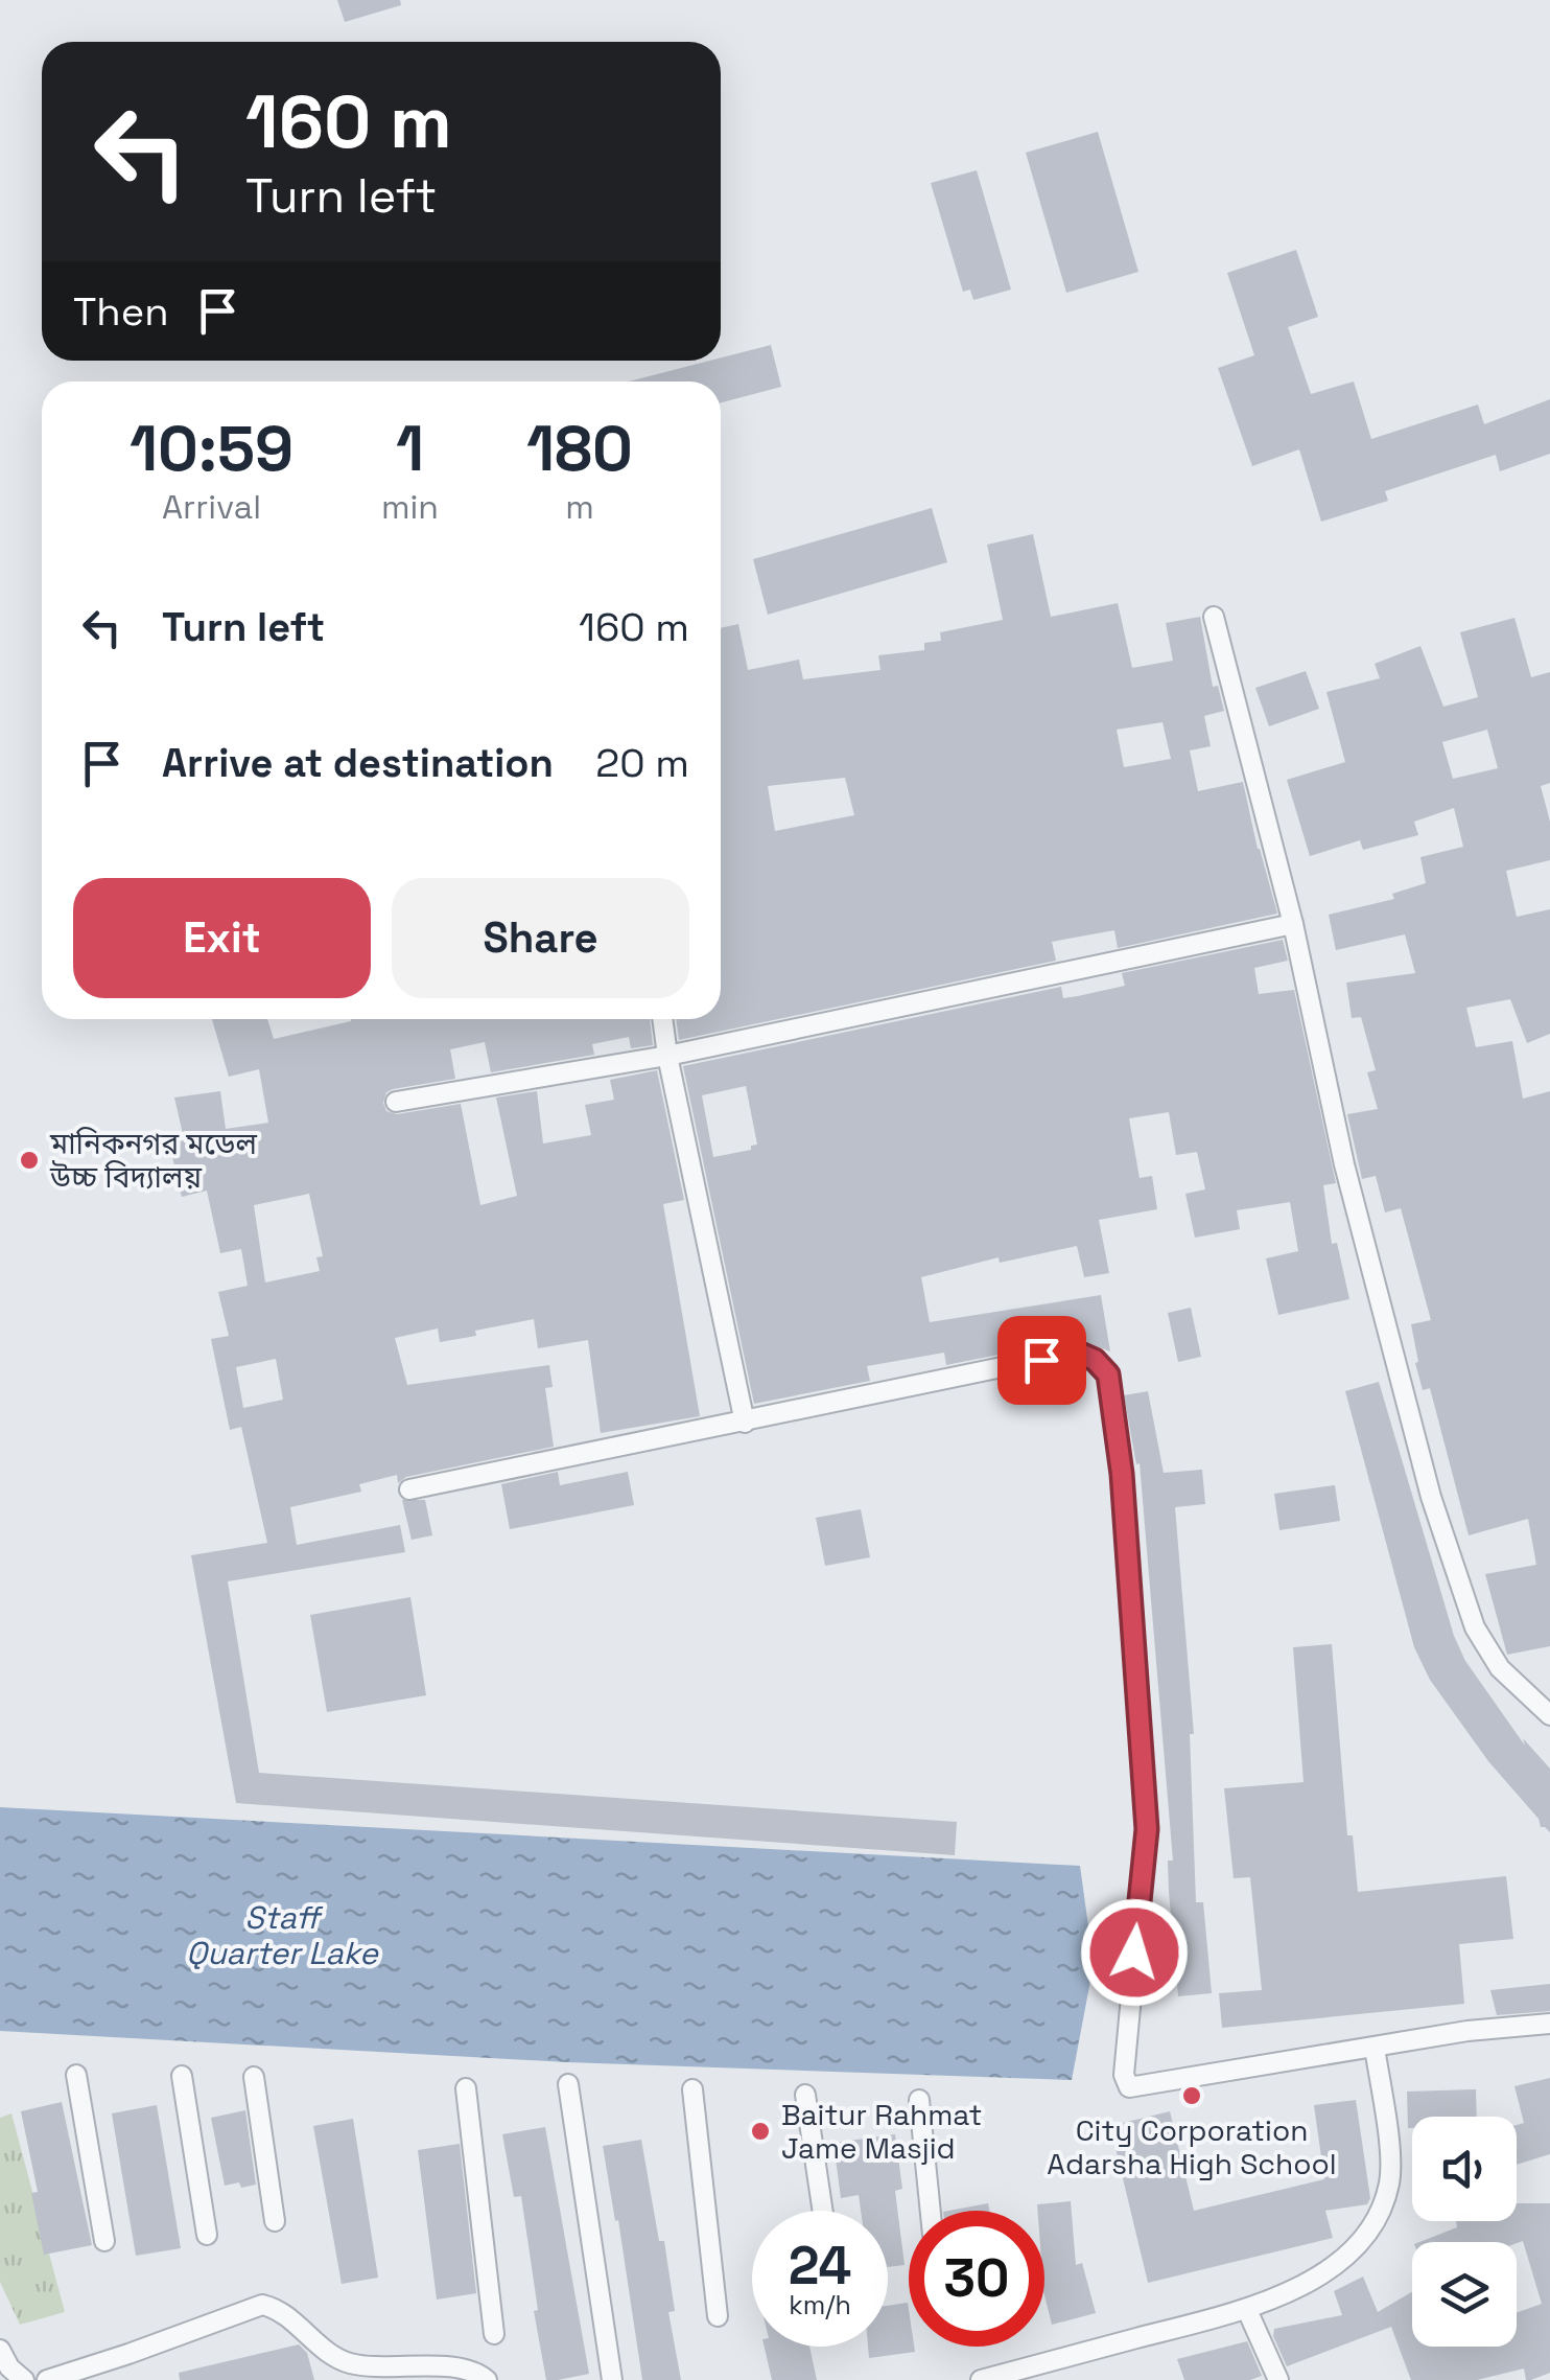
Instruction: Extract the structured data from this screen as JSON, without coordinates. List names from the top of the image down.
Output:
{
  "water": ["Staff Quarter Lake"],
  "places": ["মানিকনগর মডেল উচ্চ বিদ্যালয়", "City Corporation Adarsha High School", "Baitur Rahmat Jame Masjid"],
  "page": {
    "turn": ["160 m", "Turn left"],
    "then": "Then",
    "eta": [
      "10:59",
      "Arrival",
      "1",
      "min",
      "180",
      "m"
    ],
    "list": [
      {
        "name": "Turn left",
        "value": "160 m"
      },
      {
        "name": "Arrive at destination",
        "value": "20 m"
      }
    ],
    "buttons": ["Exit", "Share"],
    "speed": "24 km/h",
    "limit": "30"
  }
}
